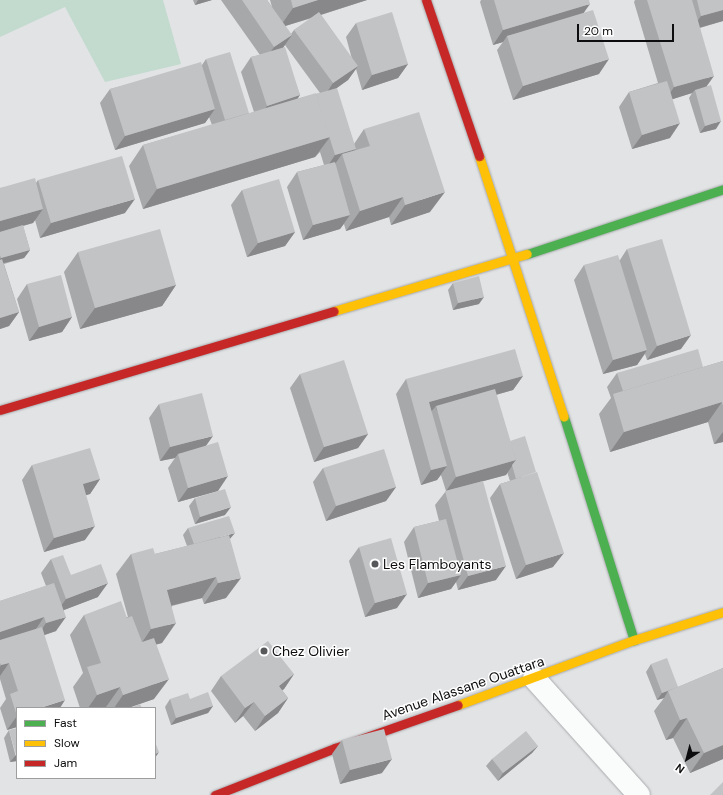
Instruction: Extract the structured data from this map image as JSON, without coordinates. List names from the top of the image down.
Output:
{
  "streets": {
    "street": ["Avenue Alassane Ouattara"]
  },
  "places": ["Les Flamboyants", "Chez Olivier"],
  "legend": ["Fast", "Slow", "Jam"],
  "scale_bar": "20 m",
  "north": "bottom left"
}
